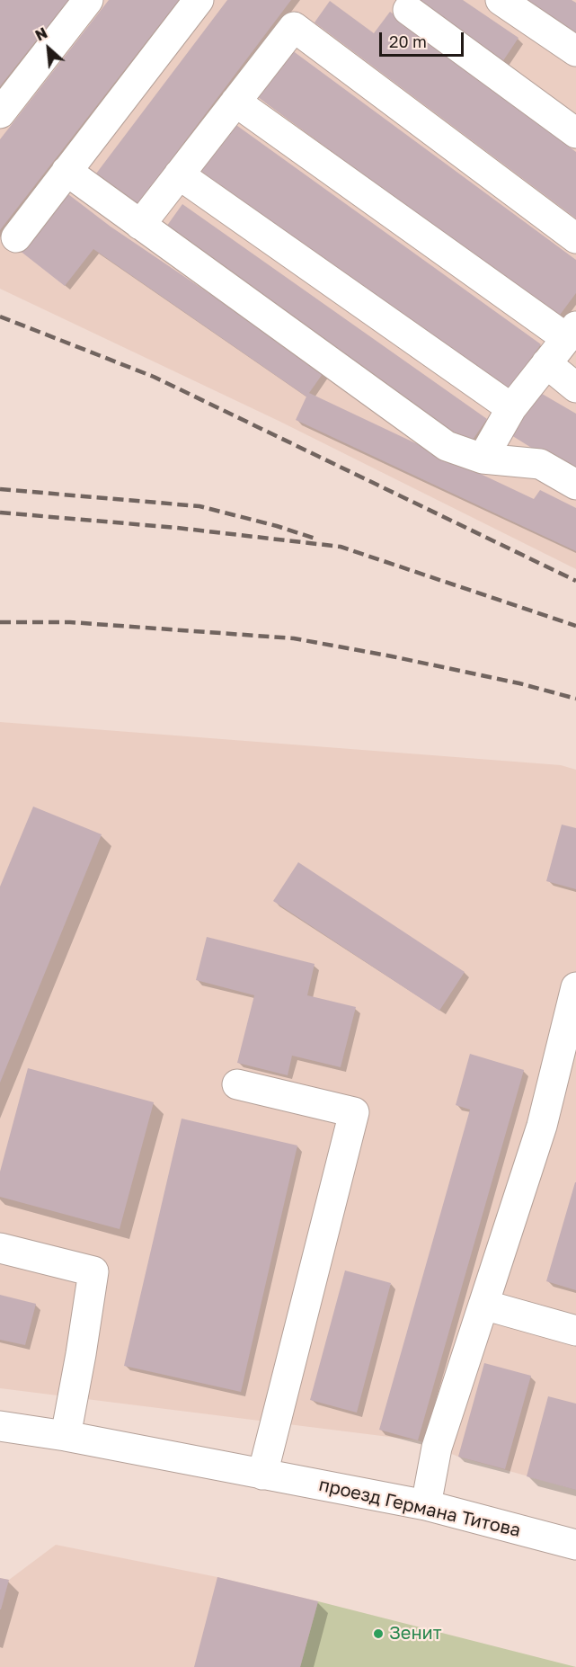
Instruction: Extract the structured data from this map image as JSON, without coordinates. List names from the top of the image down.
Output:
{
  "streets": {
    "street": ["проезд Германа Титова"]
  },
  "places": ["Зенит"],
  "scale_bar": "20 m",
  "north": "top left"
}
